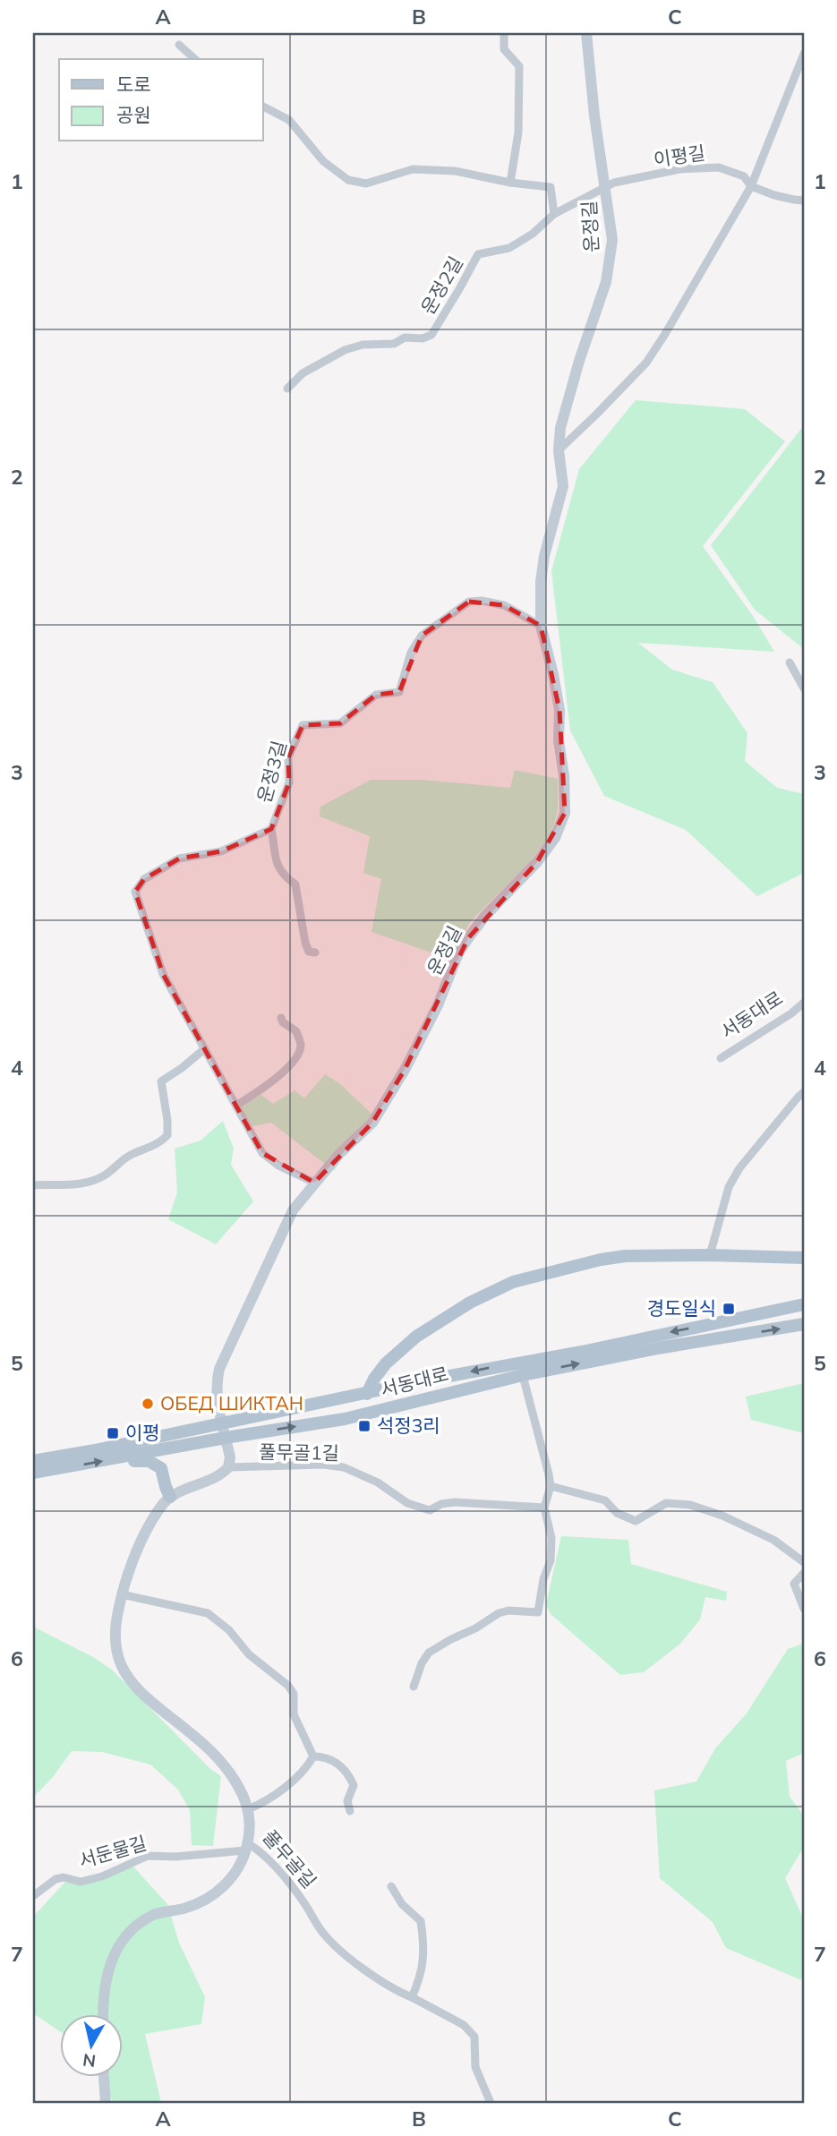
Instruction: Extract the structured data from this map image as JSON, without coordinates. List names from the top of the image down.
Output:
{
  "streets": {
    "main road": ["서동대로"],
    "street": [
      "이평길",
      "운정길",
      "운정2길",
      "운정3길",
      "풀무골1길",
      "서둔물길",
      "풀무골길"
    ]
  },
  "crossings": [
    ["이평길", "운정길"],
    ["이평길", "운정2길"],
    ["운정길", "운정2길"],
    ["운정길", "운정3길"],
    ["운정길", "서동대로"],
    ["서둔물길", "풀무골길"]
  ],
  "places": {
    "transit": ["경도일식", "석정3리", "이평"],
    "other": ["ОБЕД ШИКТАН"]
  },
  "legend": ["도로", "공원"],
  "north": "bottom",
  "grid": {
    "columns": ["A", "B", "C"],
    "rows": [
      "1",
      "2",
      "3",
      "4",
      "5",
      "6",
      "7"
    ]
  }
}
